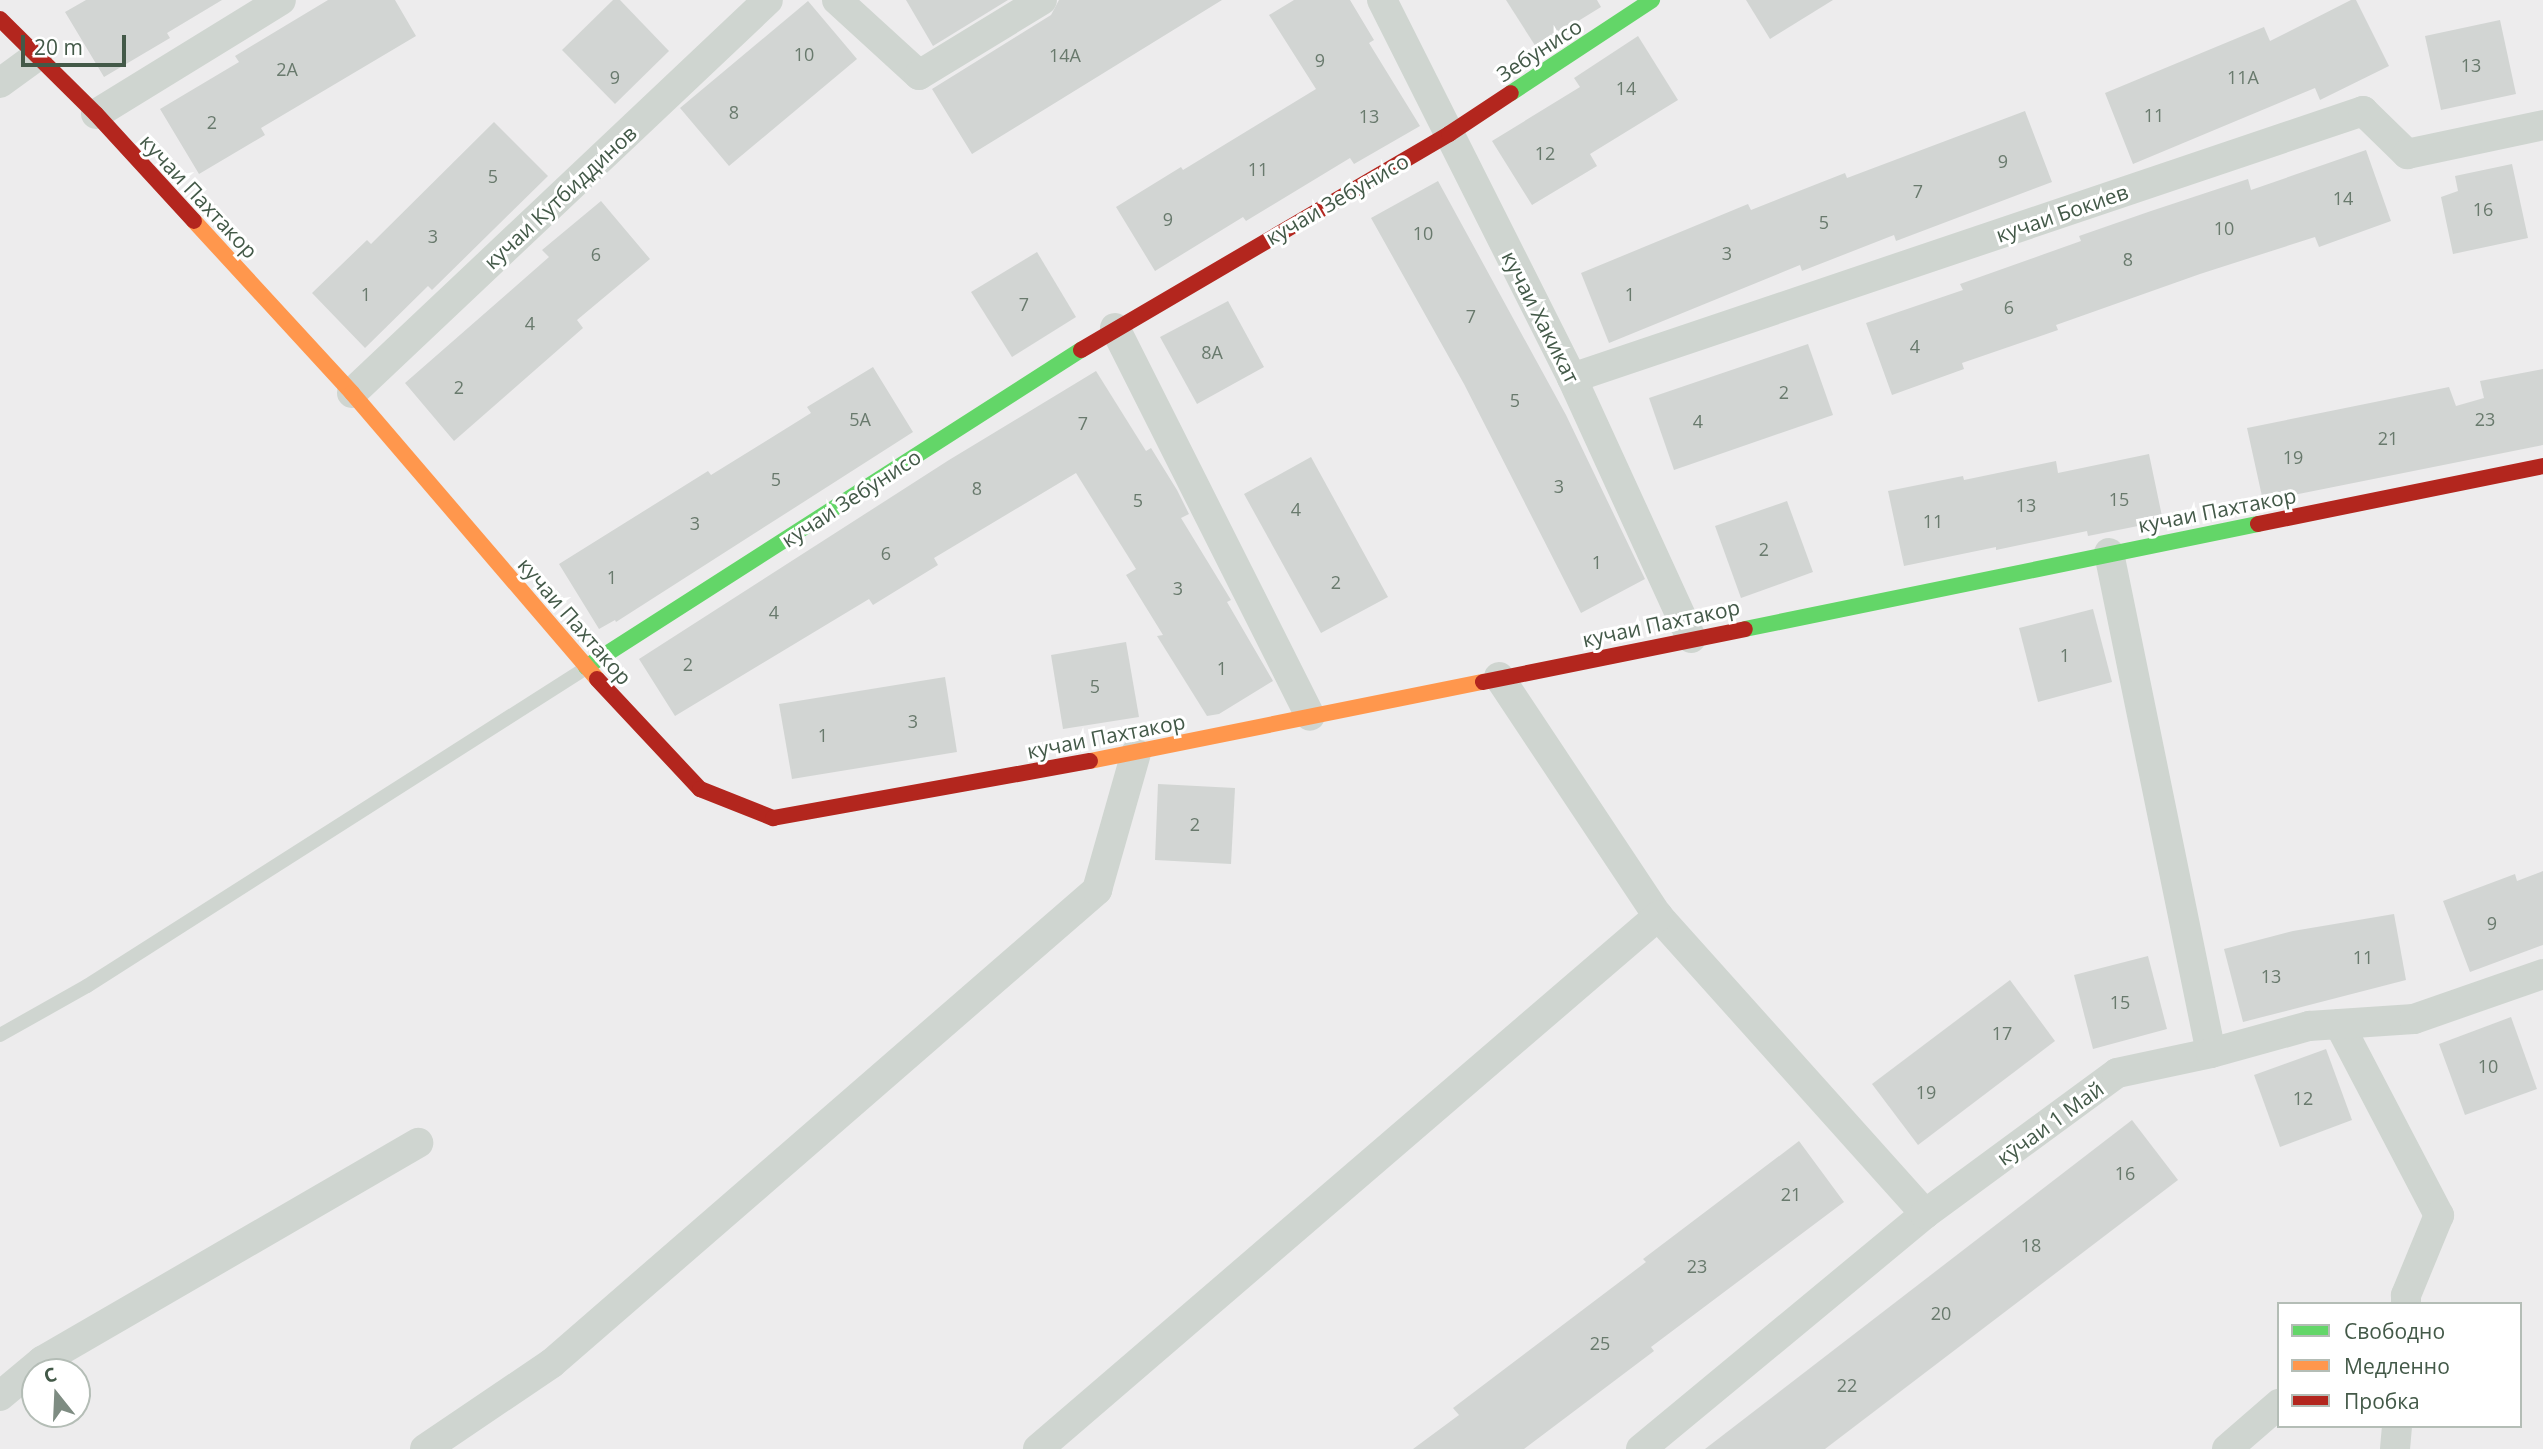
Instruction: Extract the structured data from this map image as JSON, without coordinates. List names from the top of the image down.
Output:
{
  "streets": {
    "main road": ["Зебунисо", "кучаи Пахтакор", "кучаи Зебунисо"],
    "street": [
      "кучаи Кутбиддинов",
      "кучаи Бокиев",
      "кучаи Хакикат",
      "кӯчаи 1 Май"
    ]
  },
  "crossings": [
    ["Зебунисо", "кучаи Зебунисо"],
    ["Зебунисо", "кучаи Хакикат"],
    ["кучаи Пахтакор", "кучаи Кутбиддинов"],
    ["кучаи Пахтакор", "кучаи Зебунисо"],
    ["кучаи Пахтакор", "кучаи Хакикат"],
    ["кучаи Зебунисо", "кучаи Хакикат"],
    ["кучаи Бокиев", "кучаи Хакикат"]
  ],
  "house_numbers": [
    "10",
    "14А",
    "9",
    "13",
    "2А",
    "9",
    "11А",
    "14",
    "8",
    "11",
    "13",
    "2",
    "12",
    "9",
    "11",
    "5",
    "7",
    "14",
    "16",
    "9",
    "5",
    "10",
    "10",
    "3",
    "3",
    "6",
    "8",
    "1",
    "1",
    "7",
    "6",
    "7",
    "4",
    "4",
    "8А",
    "2",
    "2",
    "5",
    "5А",
    "23",
    "4",
    "7",
    "21",
    "19",
    "5",
    "3",
    "8",
    "15",
    "5",
    "13",
    "4",
    "11",
    "3",
    "2",
    "6",
    "1",
    "1",
    "2",
    "3",
    "4",
    "1",
    "2",
    "1",
    "5",
    "3",
    "1",
    "2",
    "9",
    "11",
    "13",
    "15",
    "17",
    "10",
    "19",
    "12",
    "16",
    "21",
    "18",
    "23",
    "20",
    "25",
    "22"
  ],
  "legend": ["Свободно", "Медленно", "Пробка"],
  "scale_bar": "20 m",
  "north": "top"
}
